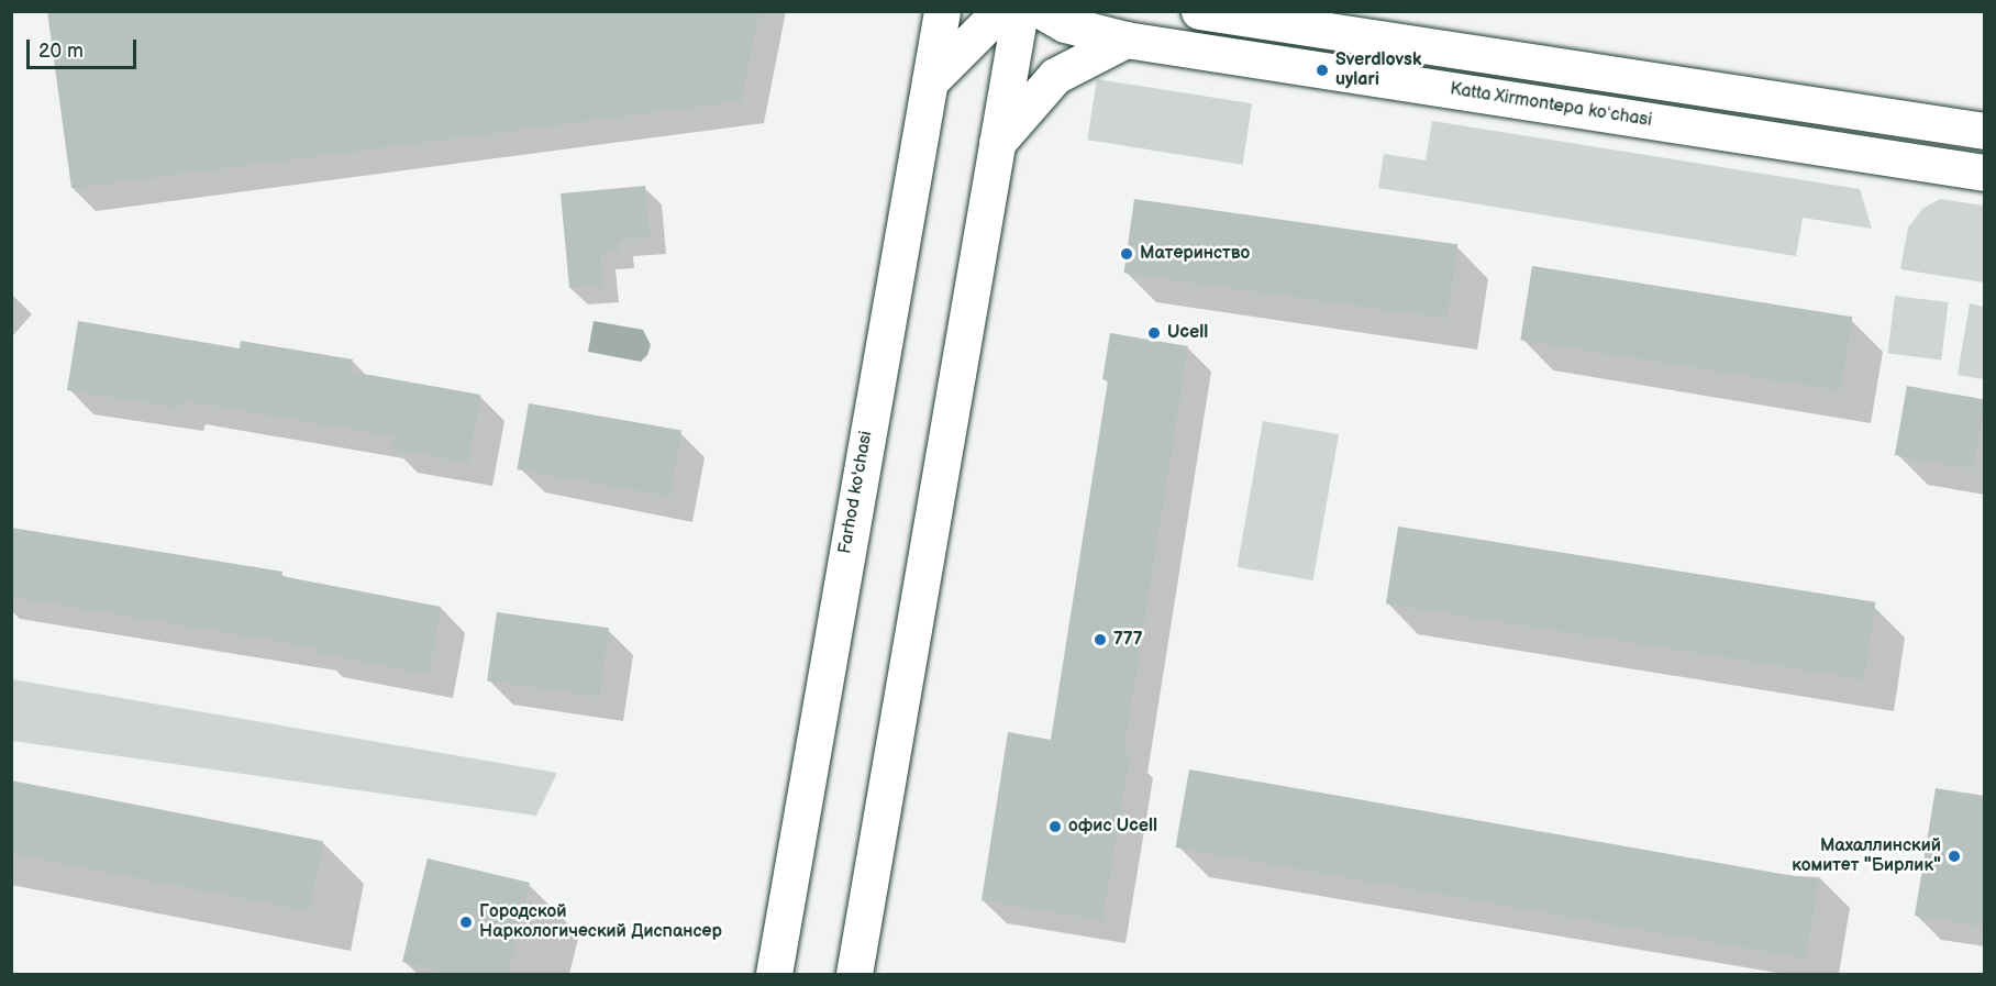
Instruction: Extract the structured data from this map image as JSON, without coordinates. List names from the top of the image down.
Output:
{
  "streets": {
    "main road": ["Katta Xirmontepa koʻchasi", "Farhod ko'chasi"]
  },
  "places": [
    "Sverdlovsk uylari",
    "Материнство",
    "Ucell",
    "777",
    "офис Ucell",
    "Махаллинский комитет \"Бирлик\"",
    "Городской Наркологический Диспансер"
  ],
  "scale_bar": "20 m"
}
